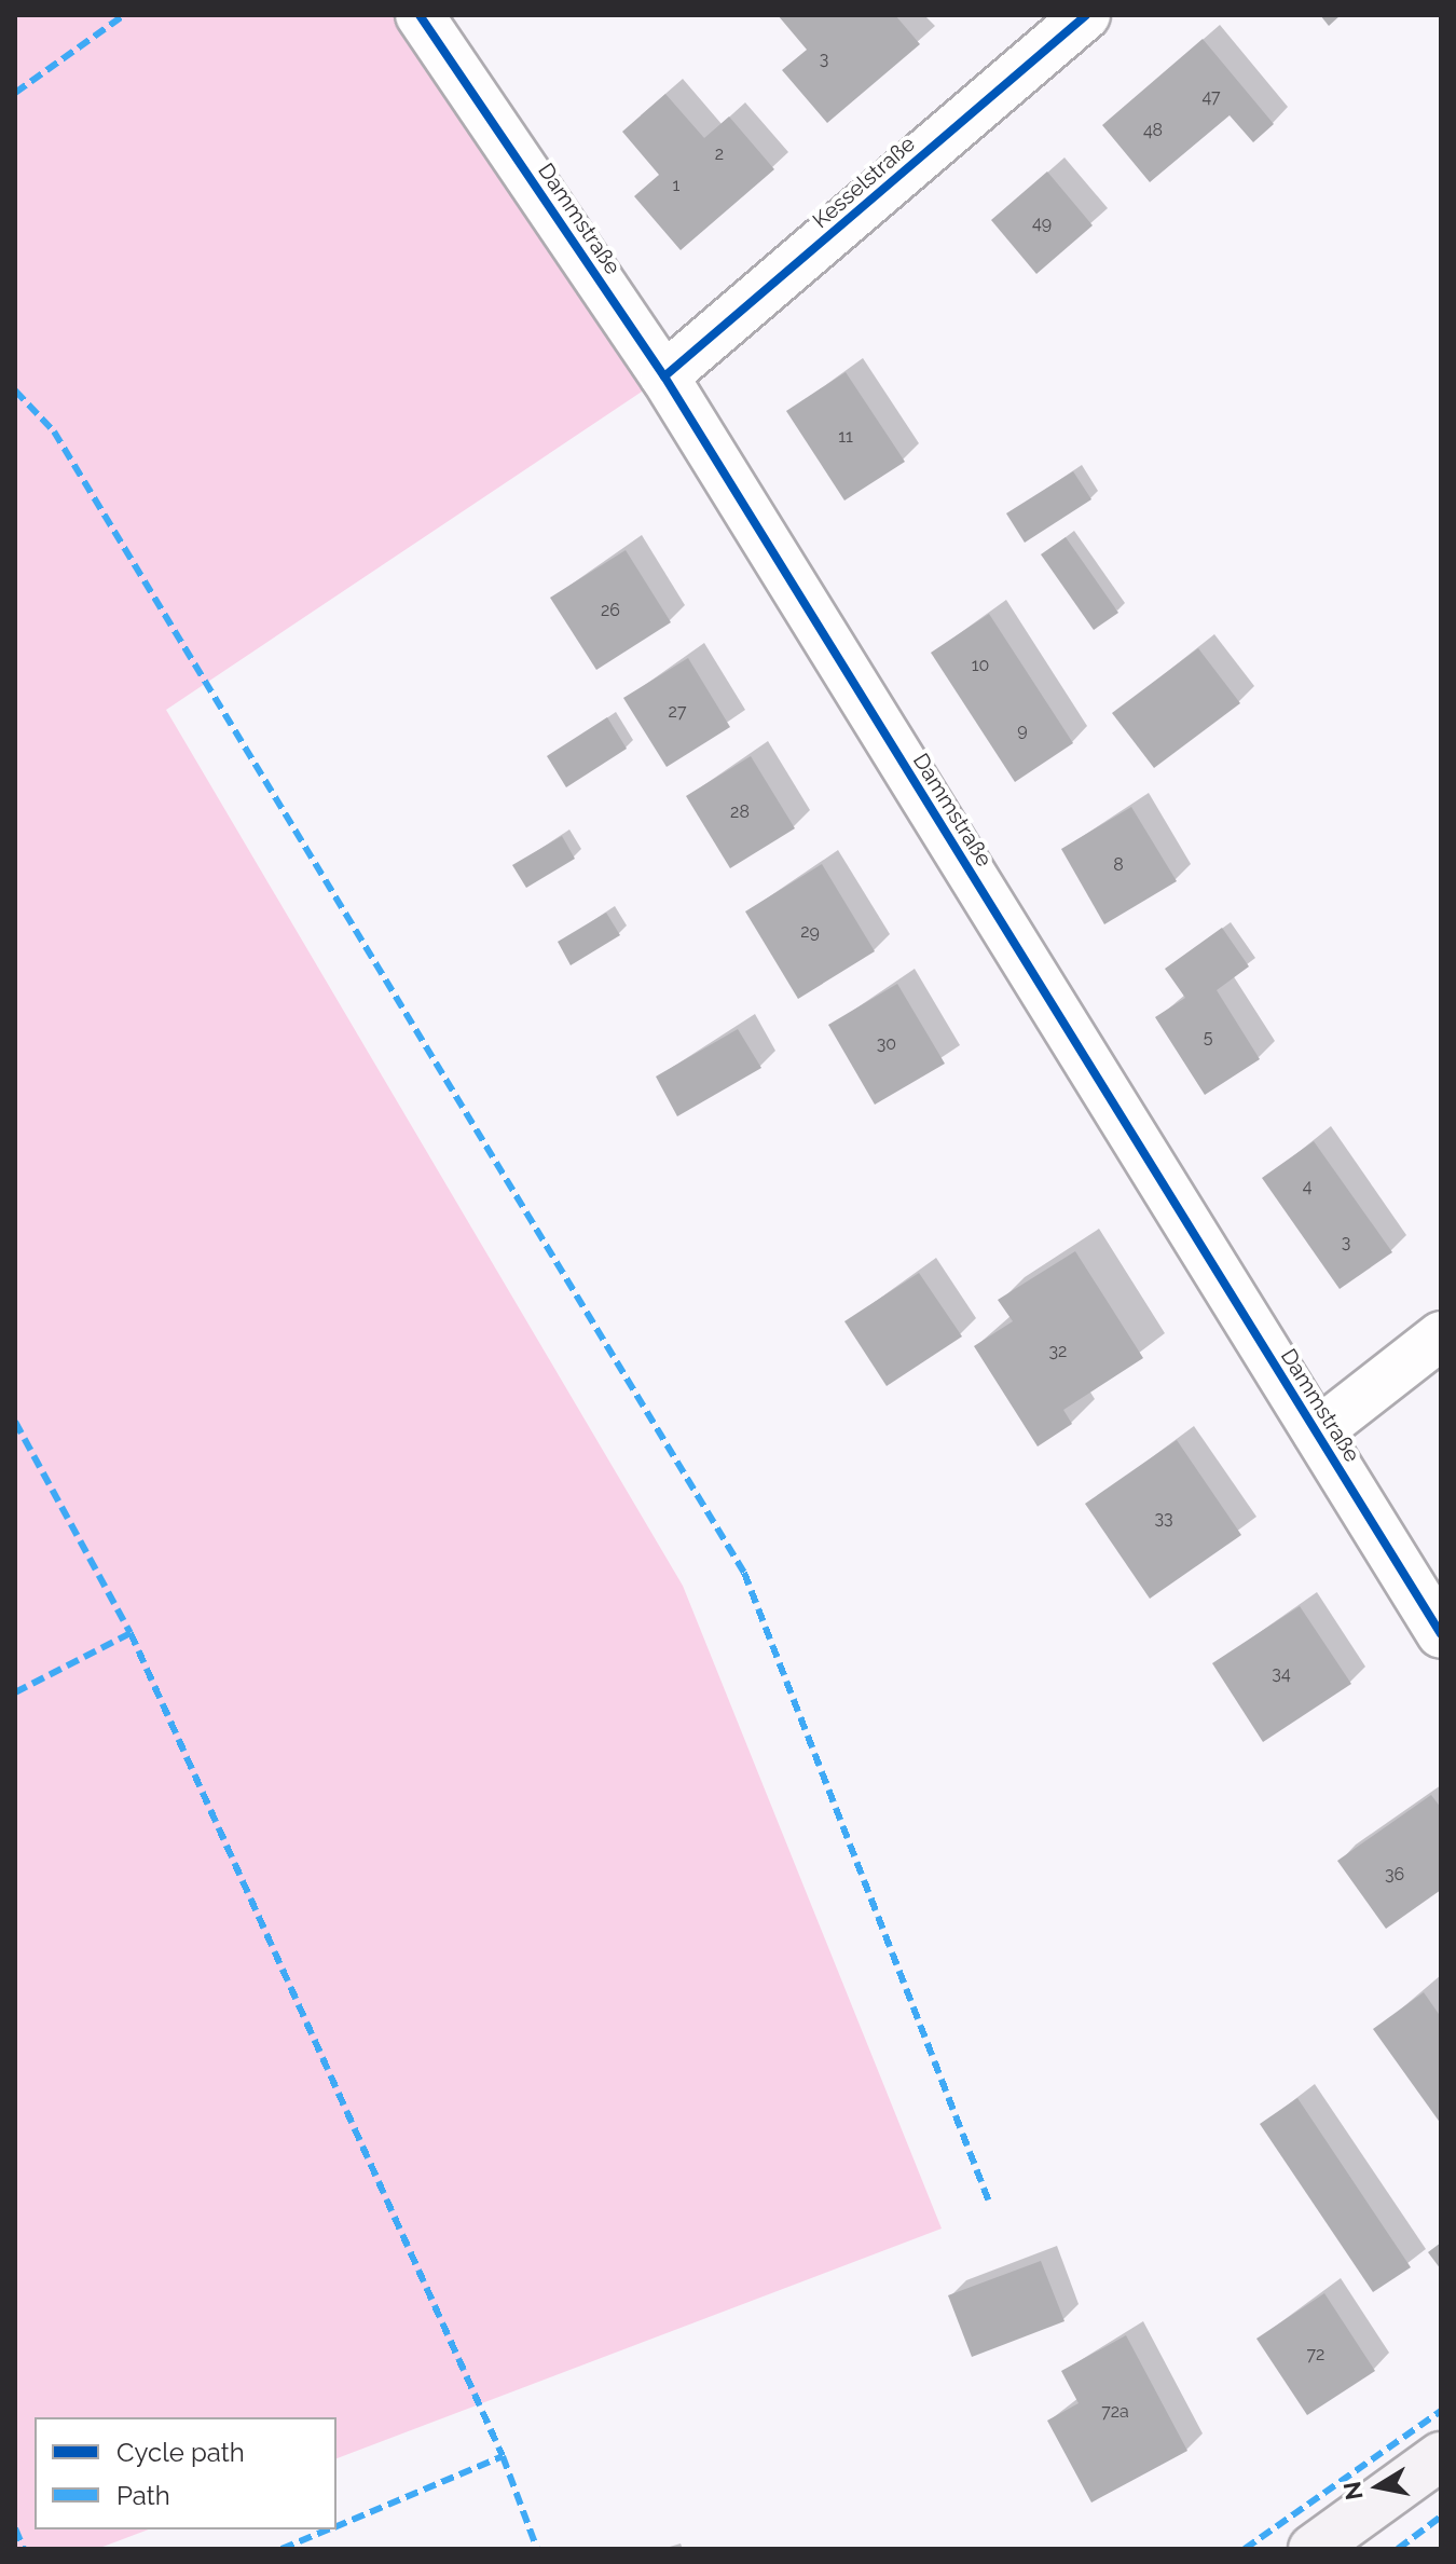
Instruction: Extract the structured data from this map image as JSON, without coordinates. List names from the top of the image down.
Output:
{
  "streets": {
    "street": ["Kesselstraße", "Dammstraße"]
  },
  "crossings": [
    ["Kesselstraße", "Dammstraße"]
  ],
  "house_numbers": [
    "3",
    "47",
    "48",
    "2",
    "1",
    "49",
    "11",
    "26",
    "10",
    "27",
    "9",
    "28",
    "8",
    "29",
    "5",
    "30",
    "4",
    "3",
    "32",
    "33",
    "34",
    "36",
    "72",
    "72a"
  ],
  "legend": ["Cycle path", "Path"],
  "north": "left"
}
